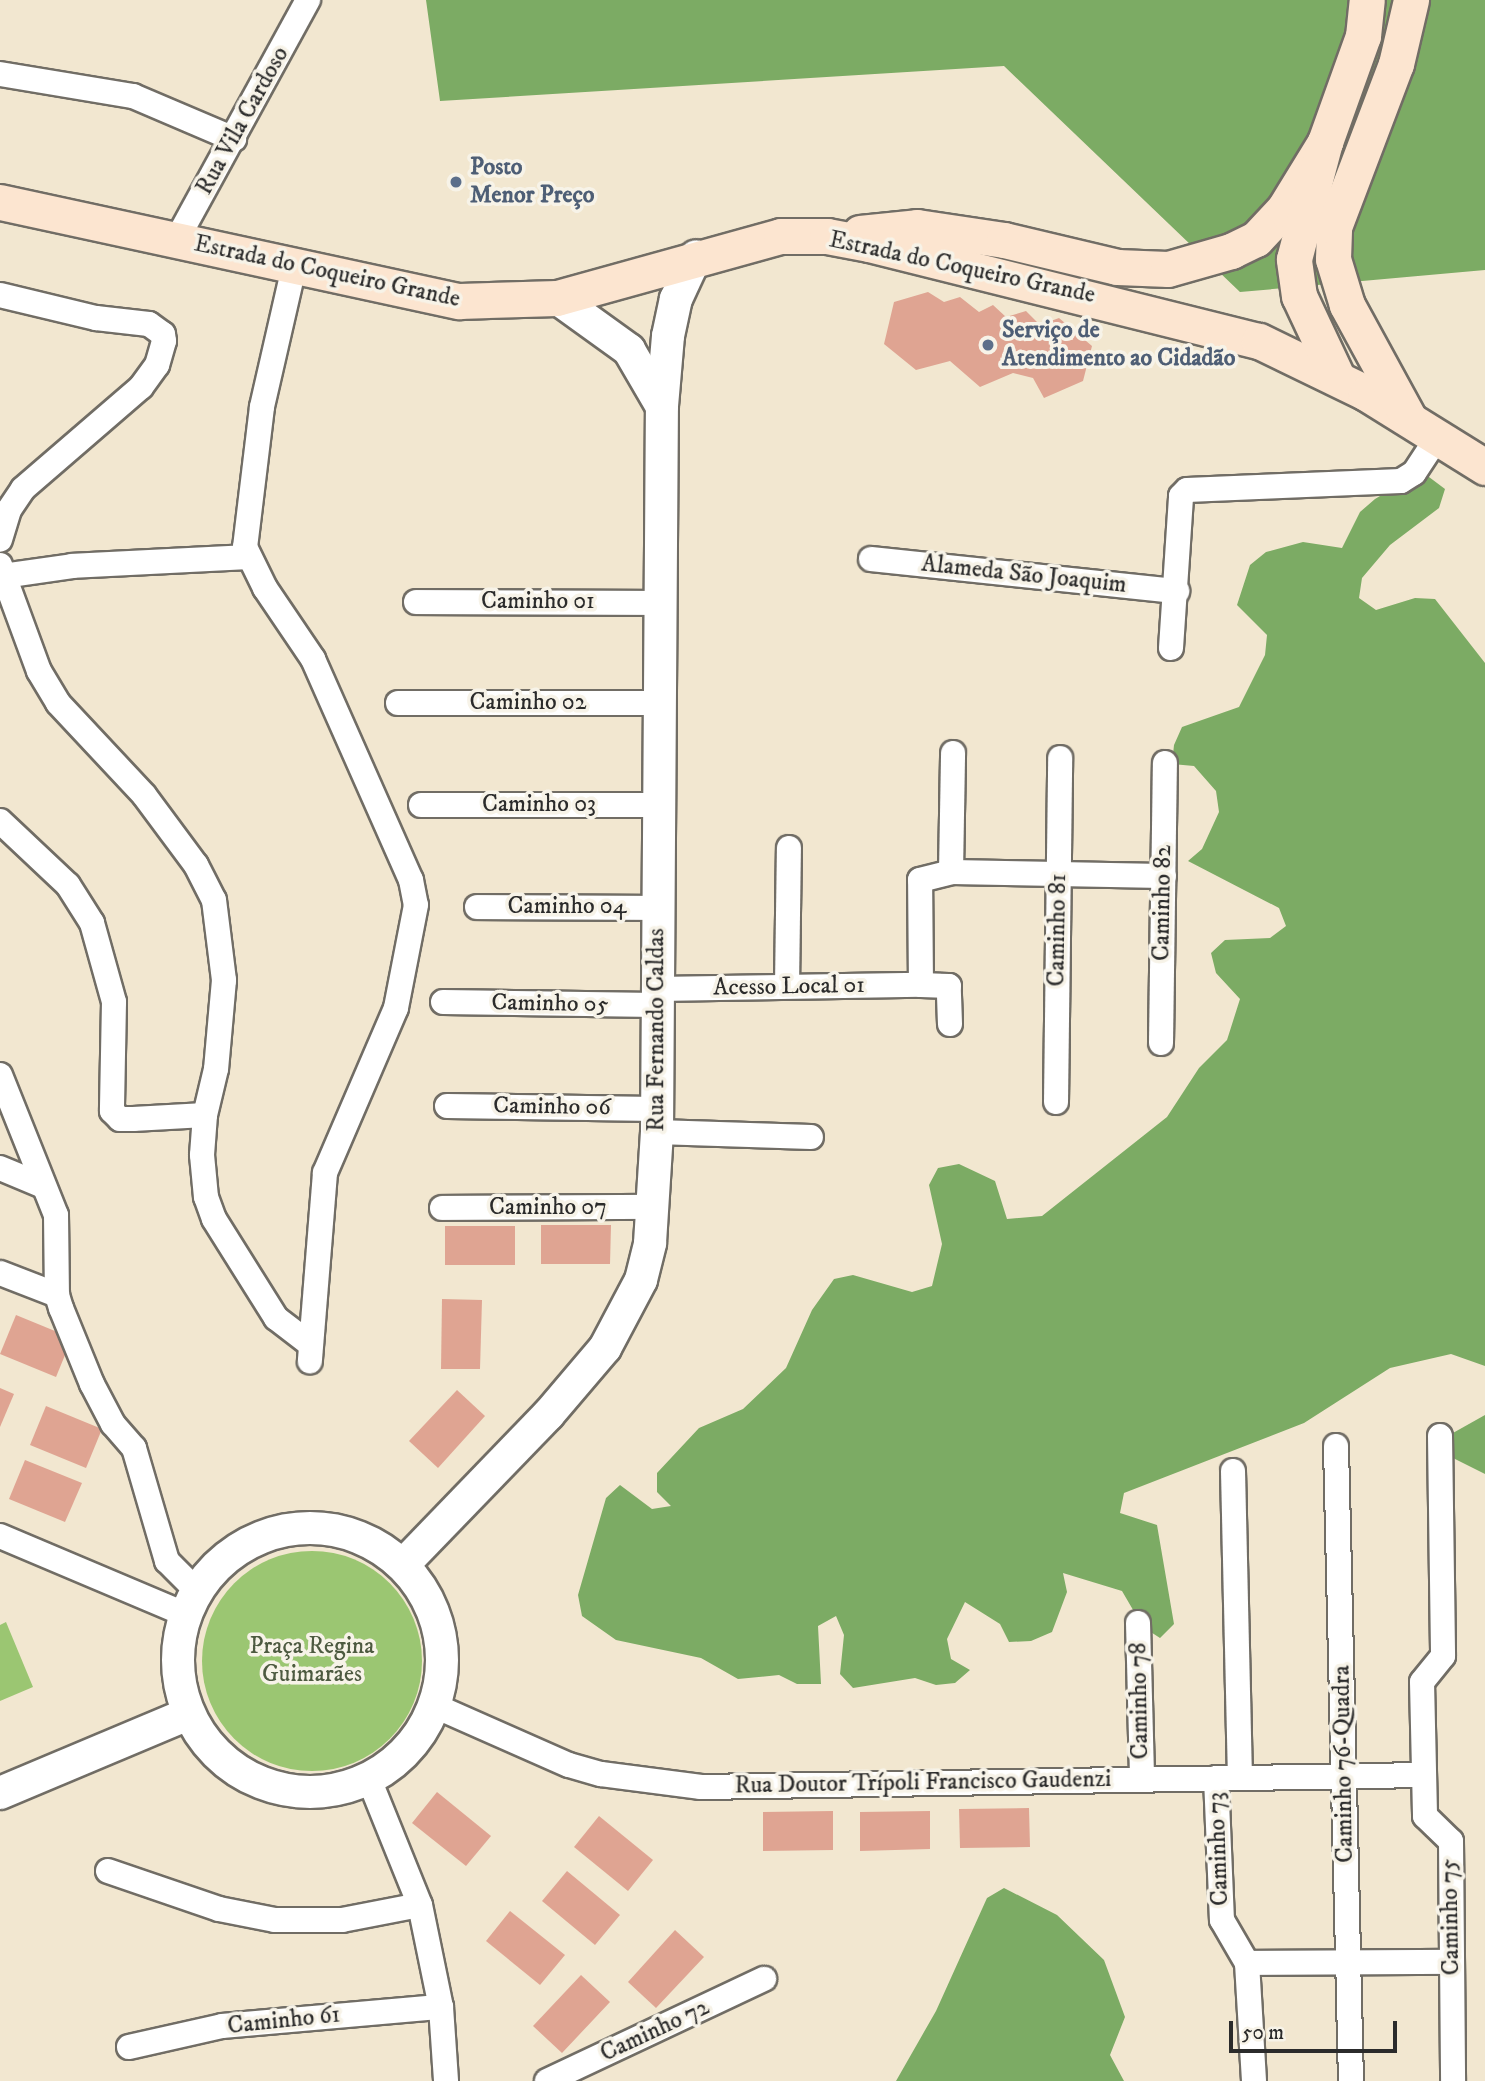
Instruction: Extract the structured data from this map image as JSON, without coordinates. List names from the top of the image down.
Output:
{
  "streets": {
    "main road": ["Estrada do Coqueiro Grande"],
    "street": [
      "Rua Vila Cardoso",
      "Alameda São Joaquim",
      "Caminho 01",
      "Caminho 02",
      "Caminho 03",
      "Caminho 82",
      "Caminho 04",
      "Caminho 81",
      "Acesso Local 01",
      "Caminho 05",
      "Rua Fernando Caldas",
      "Caminho 06",
      "Caminho 07",
      "Caminho 78",
      "Caminho 76-Quadra",
      "Rua Doutor Trípoli Francisco Gaudenzi",
      "Caminho 73",
      "Caminho 75",
      "Caminho 61",
      "Caminho 72"
    ]
  },
  "crossings": [
    ["Rua Vila Cardoso", "Estrada do Coqueiro Grande"],
    ["Estrada do Coqueiro Grande", "Rua Fernando Caldas"],
    ["Caminho 01", "Rua Fernando Caldas"],
    ["Caminho 02", "Rua Fernando Caldas"],
    ["Caminho 03", "Rua Fernando Caldas"],
    ["Caminho 04", "Rua Fernando Caldas"],
    ["Acesso Local 01", "Caminho 05"],
    ["Acesso Local 01", "Rua Fernando Caldas"],
    ["Caminho 05", "Rua Fernando Caldas"],
    ["Rua Fernando Caldas", "Caminho 06"],
    ["Rua Fernando Caldas", "Caminho 07"],
    ["Caminho 78", "Rua Doutor Trípoli Francisco Gaudenzi"],
    ["Caminho 76-Quadra", "Rua Doutor Trípoli Francisco Gaudenzi"],
    ["Rua Doutor Trípoli Francisco Gaudenzi", "Caminho 73"],
    ["Rua Doutor Trípoli Francisco Gaudenzi", "Caminho 75"]
  ],
  "parks": ["Praça Regina Guimarães"],
  "places": ["Posto Menor Preço", "Serviço de Atendimento ao Cidadão"],
  "scale_bar": "50 m"
}
